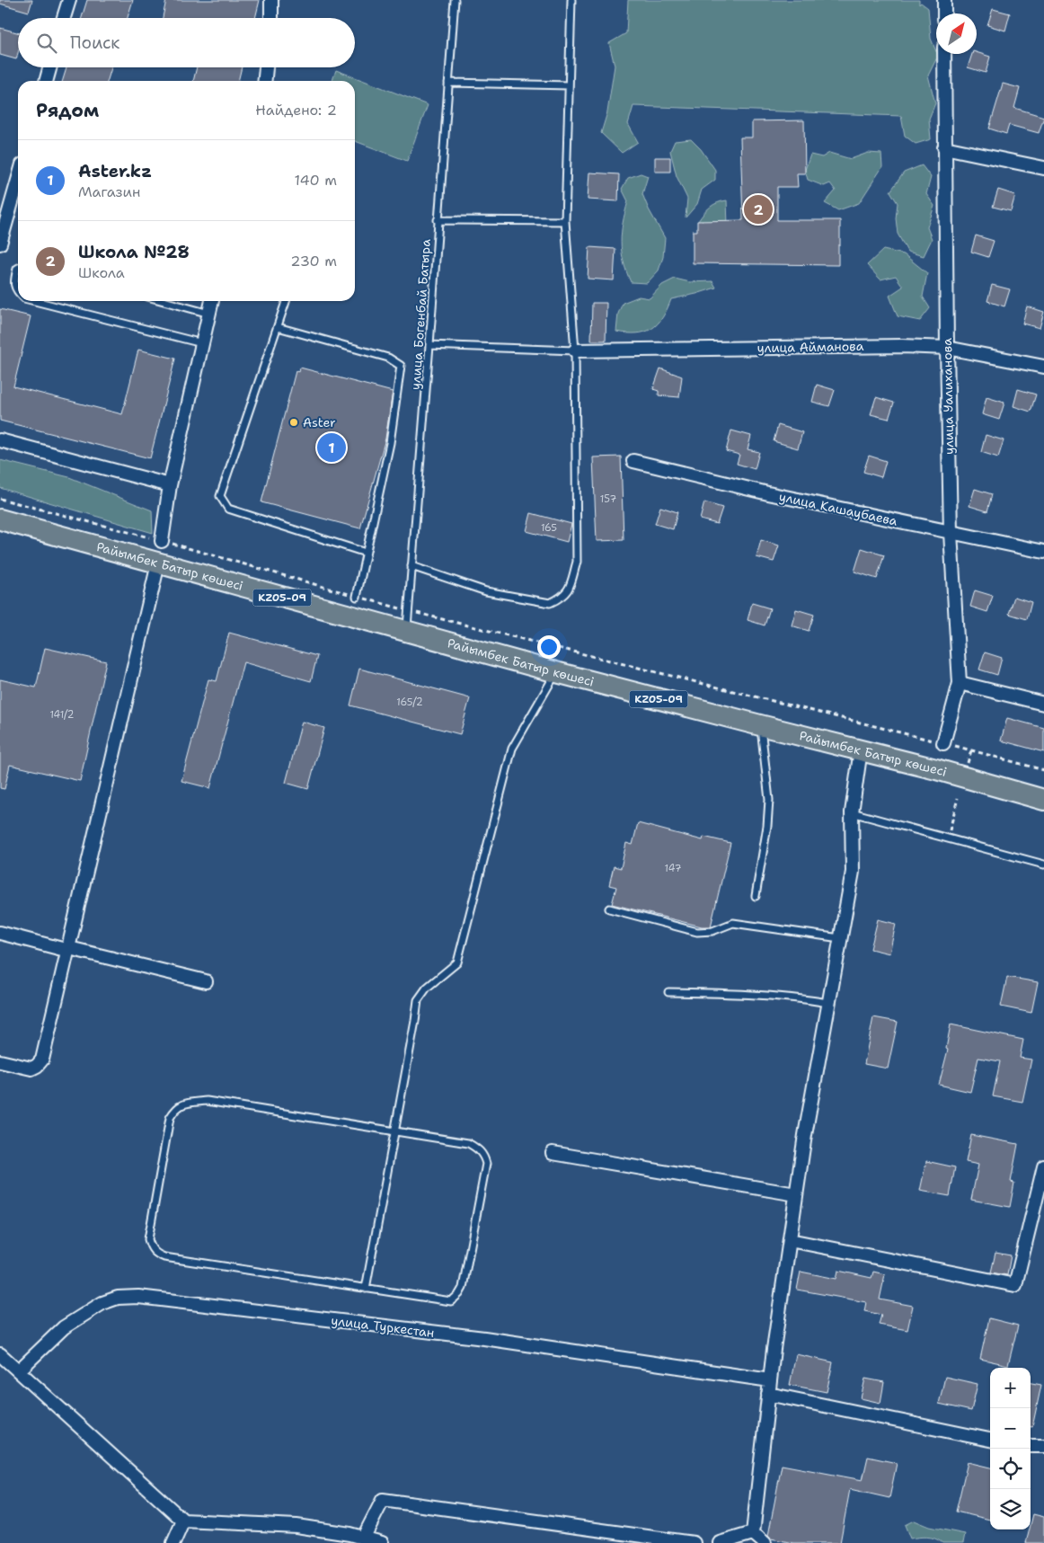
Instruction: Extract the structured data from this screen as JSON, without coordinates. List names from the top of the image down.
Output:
{
  "streets": {
    "main road": ["Райымбек Батыр көшесі", "KZ05-09"],
    "street": [
      "улица Айманова",
      "улица Уалиханова",
      "улица Кашаубаева",
      "улица Туркестан"
    ],
    "lane": ["улица Богенбай Батыра"]
  },
  "crossings": [
    ["улица Богенбай Батыра", "Райымбек Батыр көшесі"],
    ["улица Айманова", "улица Уалиханова"],
    ["улица Уалиханова", "улица Кашаубаева"]
  ],
  "places": ["Aster"],
  "house_numbers": [
    "157",
    "165",
    "165/2",
    "141/2",
    "147"
  ],
  "north": "top right",
  "page": {
    "search": "Поиск",
    "heading": ["Рядом", "Найдено: 2"],
    "list": [
      {
        "mark": "1",
        "name": "Aster.kz",
        "note": "Магазин",
        "value": "140 m"
      },
      {
        "mark": "2",
        "name": "Школа №28",
        "note": "Школа",
        "value": "230 m"
      }
    ],
    "pins": ["2", "1"],
    "map_buttons": ["+", "−"]
  }
}
